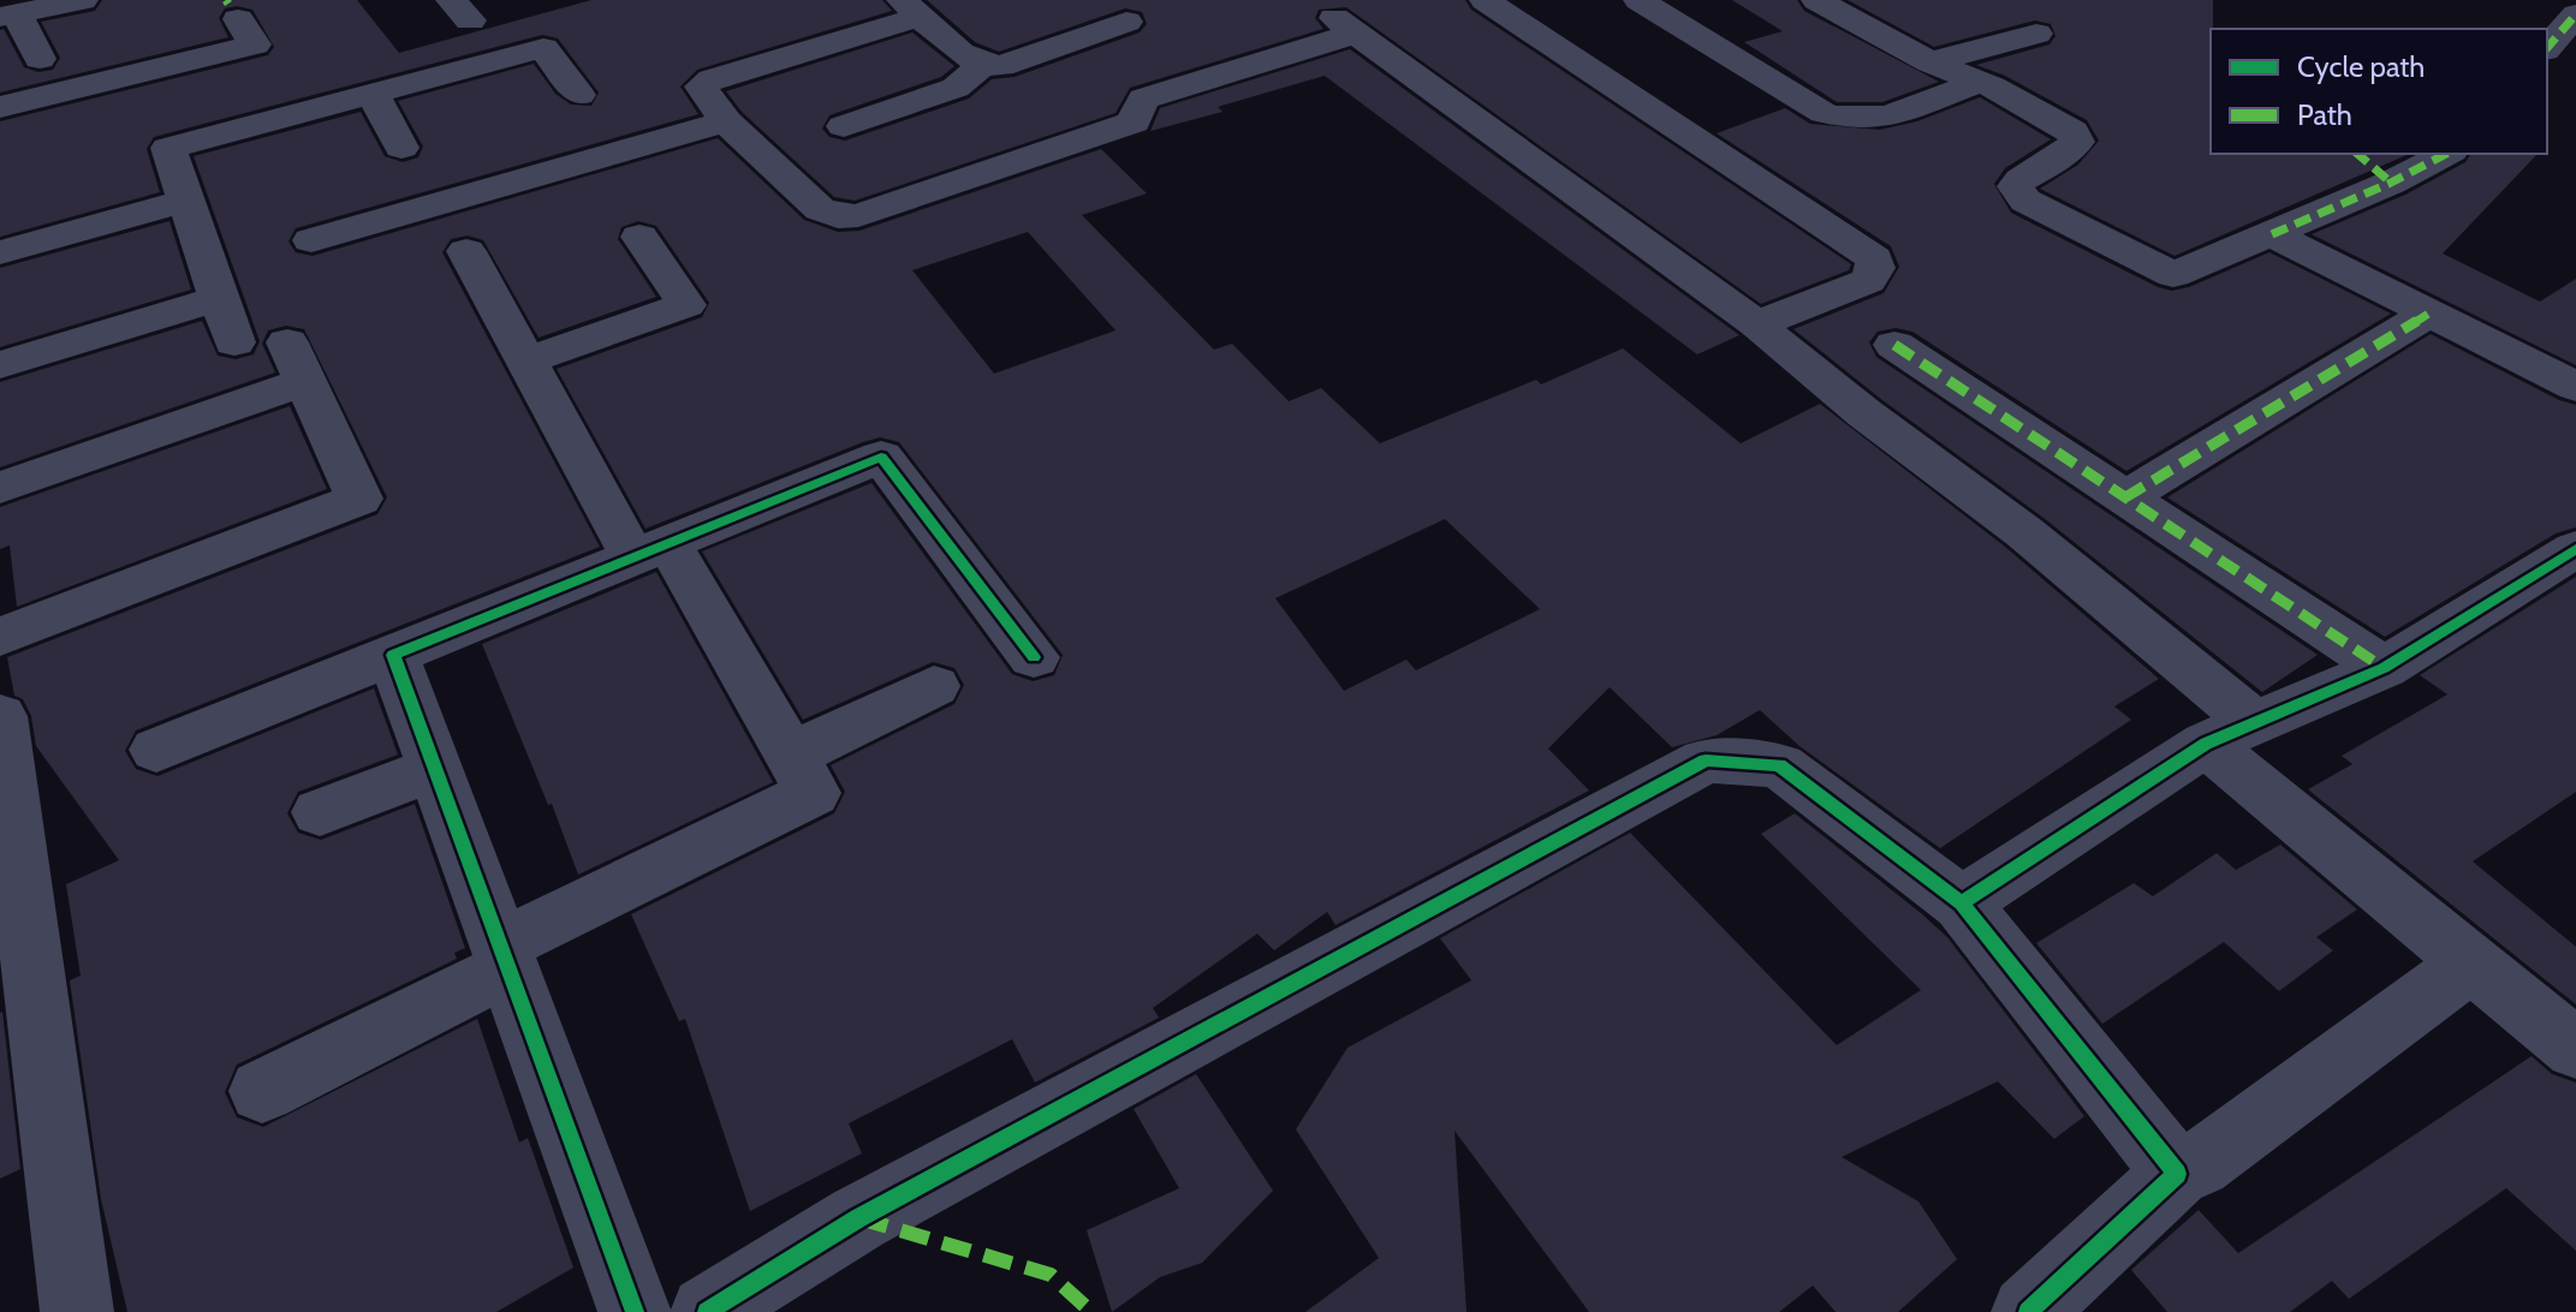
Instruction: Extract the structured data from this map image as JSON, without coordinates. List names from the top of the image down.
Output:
{
  "legend": ["Cycle path", "Path"]
}
